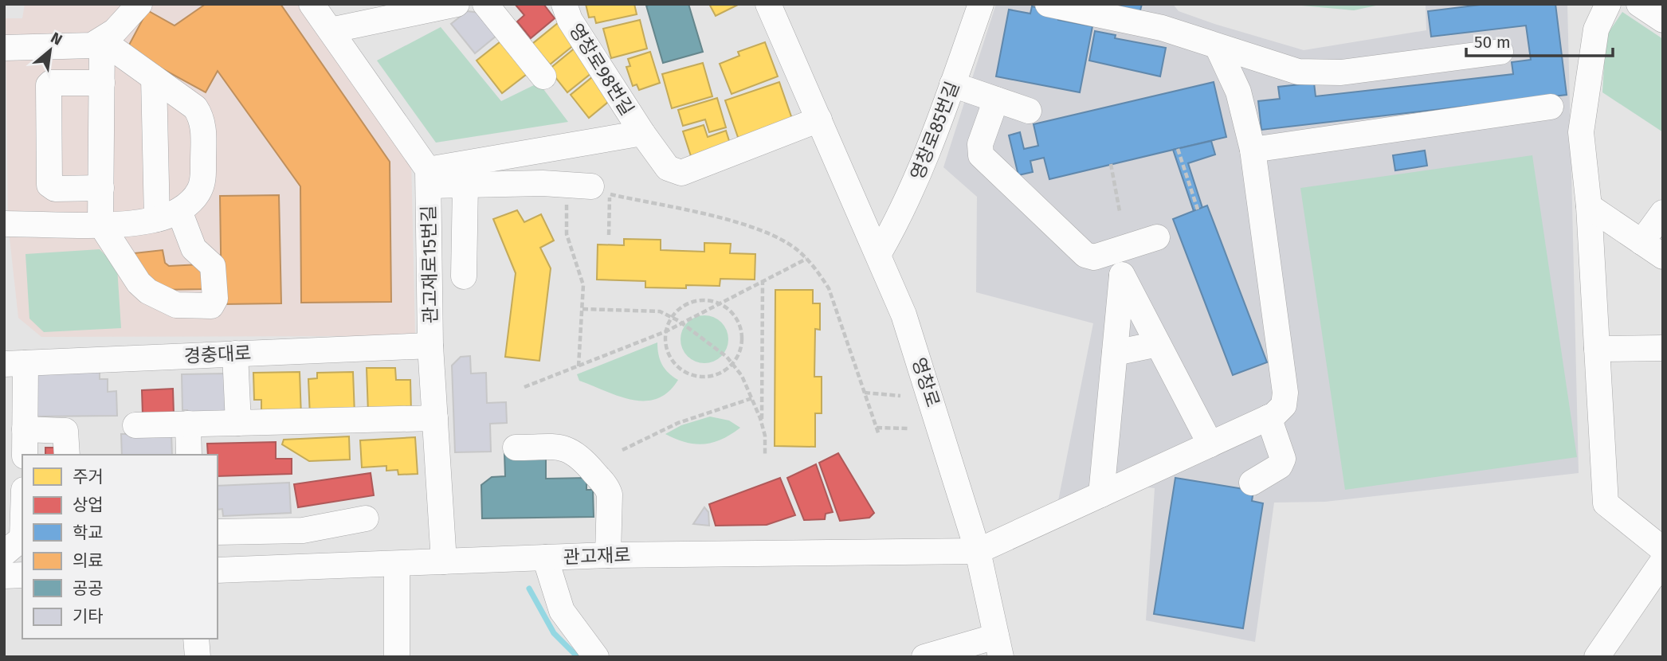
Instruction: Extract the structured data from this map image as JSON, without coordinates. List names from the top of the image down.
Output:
{
  "streets": {
    "street": [
      "영창로98번길",
      "영창로85번길",
      "관고재로15번길",
      "경충대로",
      "영창로",
      "관고재로"
    ]
  },
  "crossings": [
    ["영창로85번길", "영창로"],
    ["관고재로15번길", "경충대로"],
    ["관고재로15번길", "관고재로"],
    ["영창로", "관고재로"]
  ],
  "legend": [
    "주거",
    "상업",
    "학교",
    "의료",
    "공공",
    "기타"
  ],
  "scale_bar": "50 m",
  "north": "top right"
}
